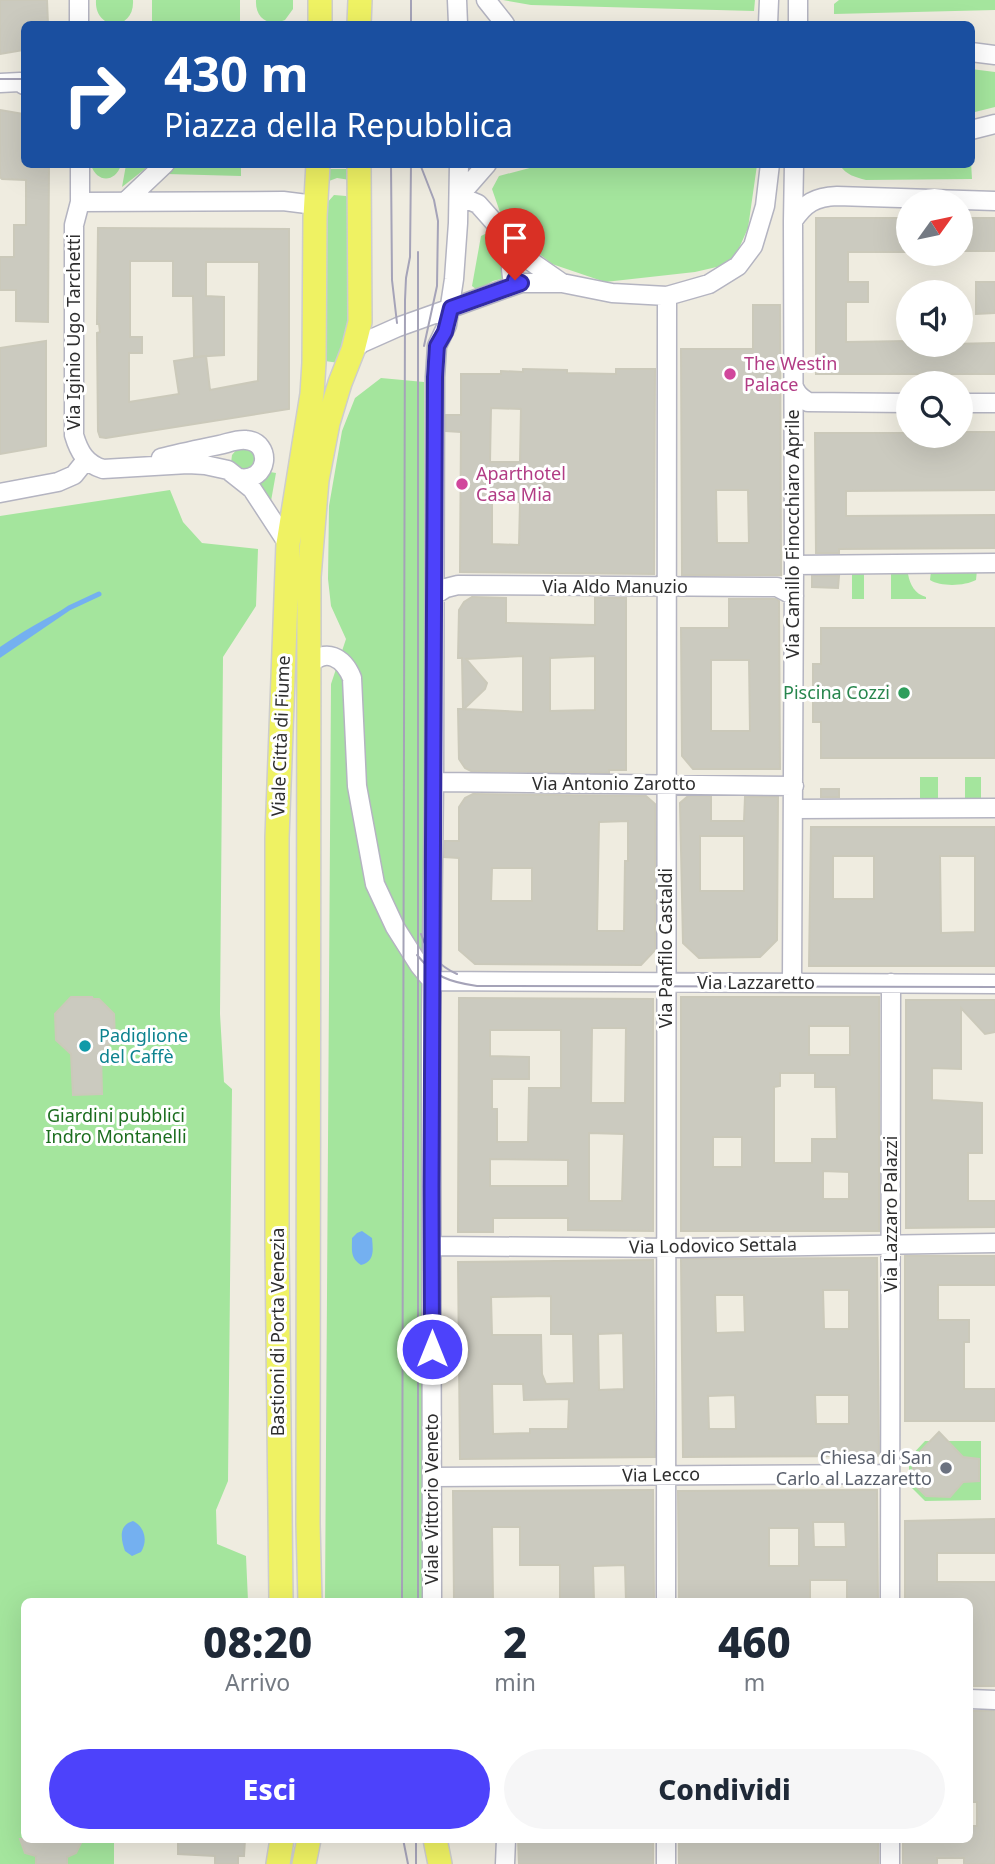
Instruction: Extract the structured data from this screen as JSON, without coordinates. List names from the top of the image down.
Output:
{
  "streets": {
    "main road": ["Viale Città di Fiume", "Bastioni di Porta Venezia"],
    "street": [
      "Via Iginio Ugo Tarchetti",
      "Via Camillo Finocchiaro Aprile",
      "Via Aldo Manuzio",
      "Via Antonio Zarotto",
      "Via Panfilo Castaldi",
      "Via Lazzaretto",
      "Via Lazzaro Palazzi",
      "Via Lodovico Settala",
      "Via Lecco",
      "Viale Vittorio Veneto"
    ]
  },
  "crossings": [
    ["Via Camillo Finocchiaro Aprile", "Via Aldo Manuzio"],
    ["Via Camillo Finocchiaro Aprile", "Via Antonio Zarotto"],
    ["Via Camillo Finocchiaro Aprile", "Via Lazzaretto"],
    ["Via Aldo Manuzio", "Via Panfilo Castaldi"],
    ["Via Aldo Manuzio", "Viale Vittorio Veneto"],
    ["Viale Città di Fiume", "Via Lazzaretto"],
    ["Viale Città di Fiume", "Bastioni di Porta Venezia"],
    ["Viale Città di Fiume", "Viale Vittorio Veneto"],
    ["Via Antonio Zarotto", "Via Panfilo Castaldi"],
    ["Via Antonio Zarotto", "Viale Vittorio Veneto"],
    ["Via Panfilo Castaldi", "Via Lazzaretto"],
    ["Via Panfilo Castaldi", "Via Lodovico Settala"],
    ["Via Panfilo Castaldi", "Via Lecco"],
    ["Via Lazzaretto", "Via Lazzaro Palazzi"],
    ["Via Lazzaretto", "Viale Vittorio Veneto"],
    ["Via Lazzaro Palazzi", "Via Lodovico Settala"],
    ["Via Lazzaro Palazzi", "Via Lecco"],
    ["Via Lodovico Settala", "Viale Vittorio Veneto"],
    ["Via Lecco", "Viale Vittorio Veneto"]
  ],
  "parks": ["Giardini pubblici Indro Montanelli"],
  "places": [
    "The Westin Palace",
    "Aparthotel Casa Mia",
    "Piscina Cozzi",
    "Padiglione del Caffè",
    "Chiesa di San Carlo al Lazzaretto"
  ],
  "north": "top right",
  "page": {
    "turn": ["430 m", "Piazza della Repubblica"],
    "eta": [
      "08:20",
      "Arrivo",
      "2",
      "min",
      "460",
      "m"
    ],
    "buttons": ["Esci", "Condividi"]
  }
}
